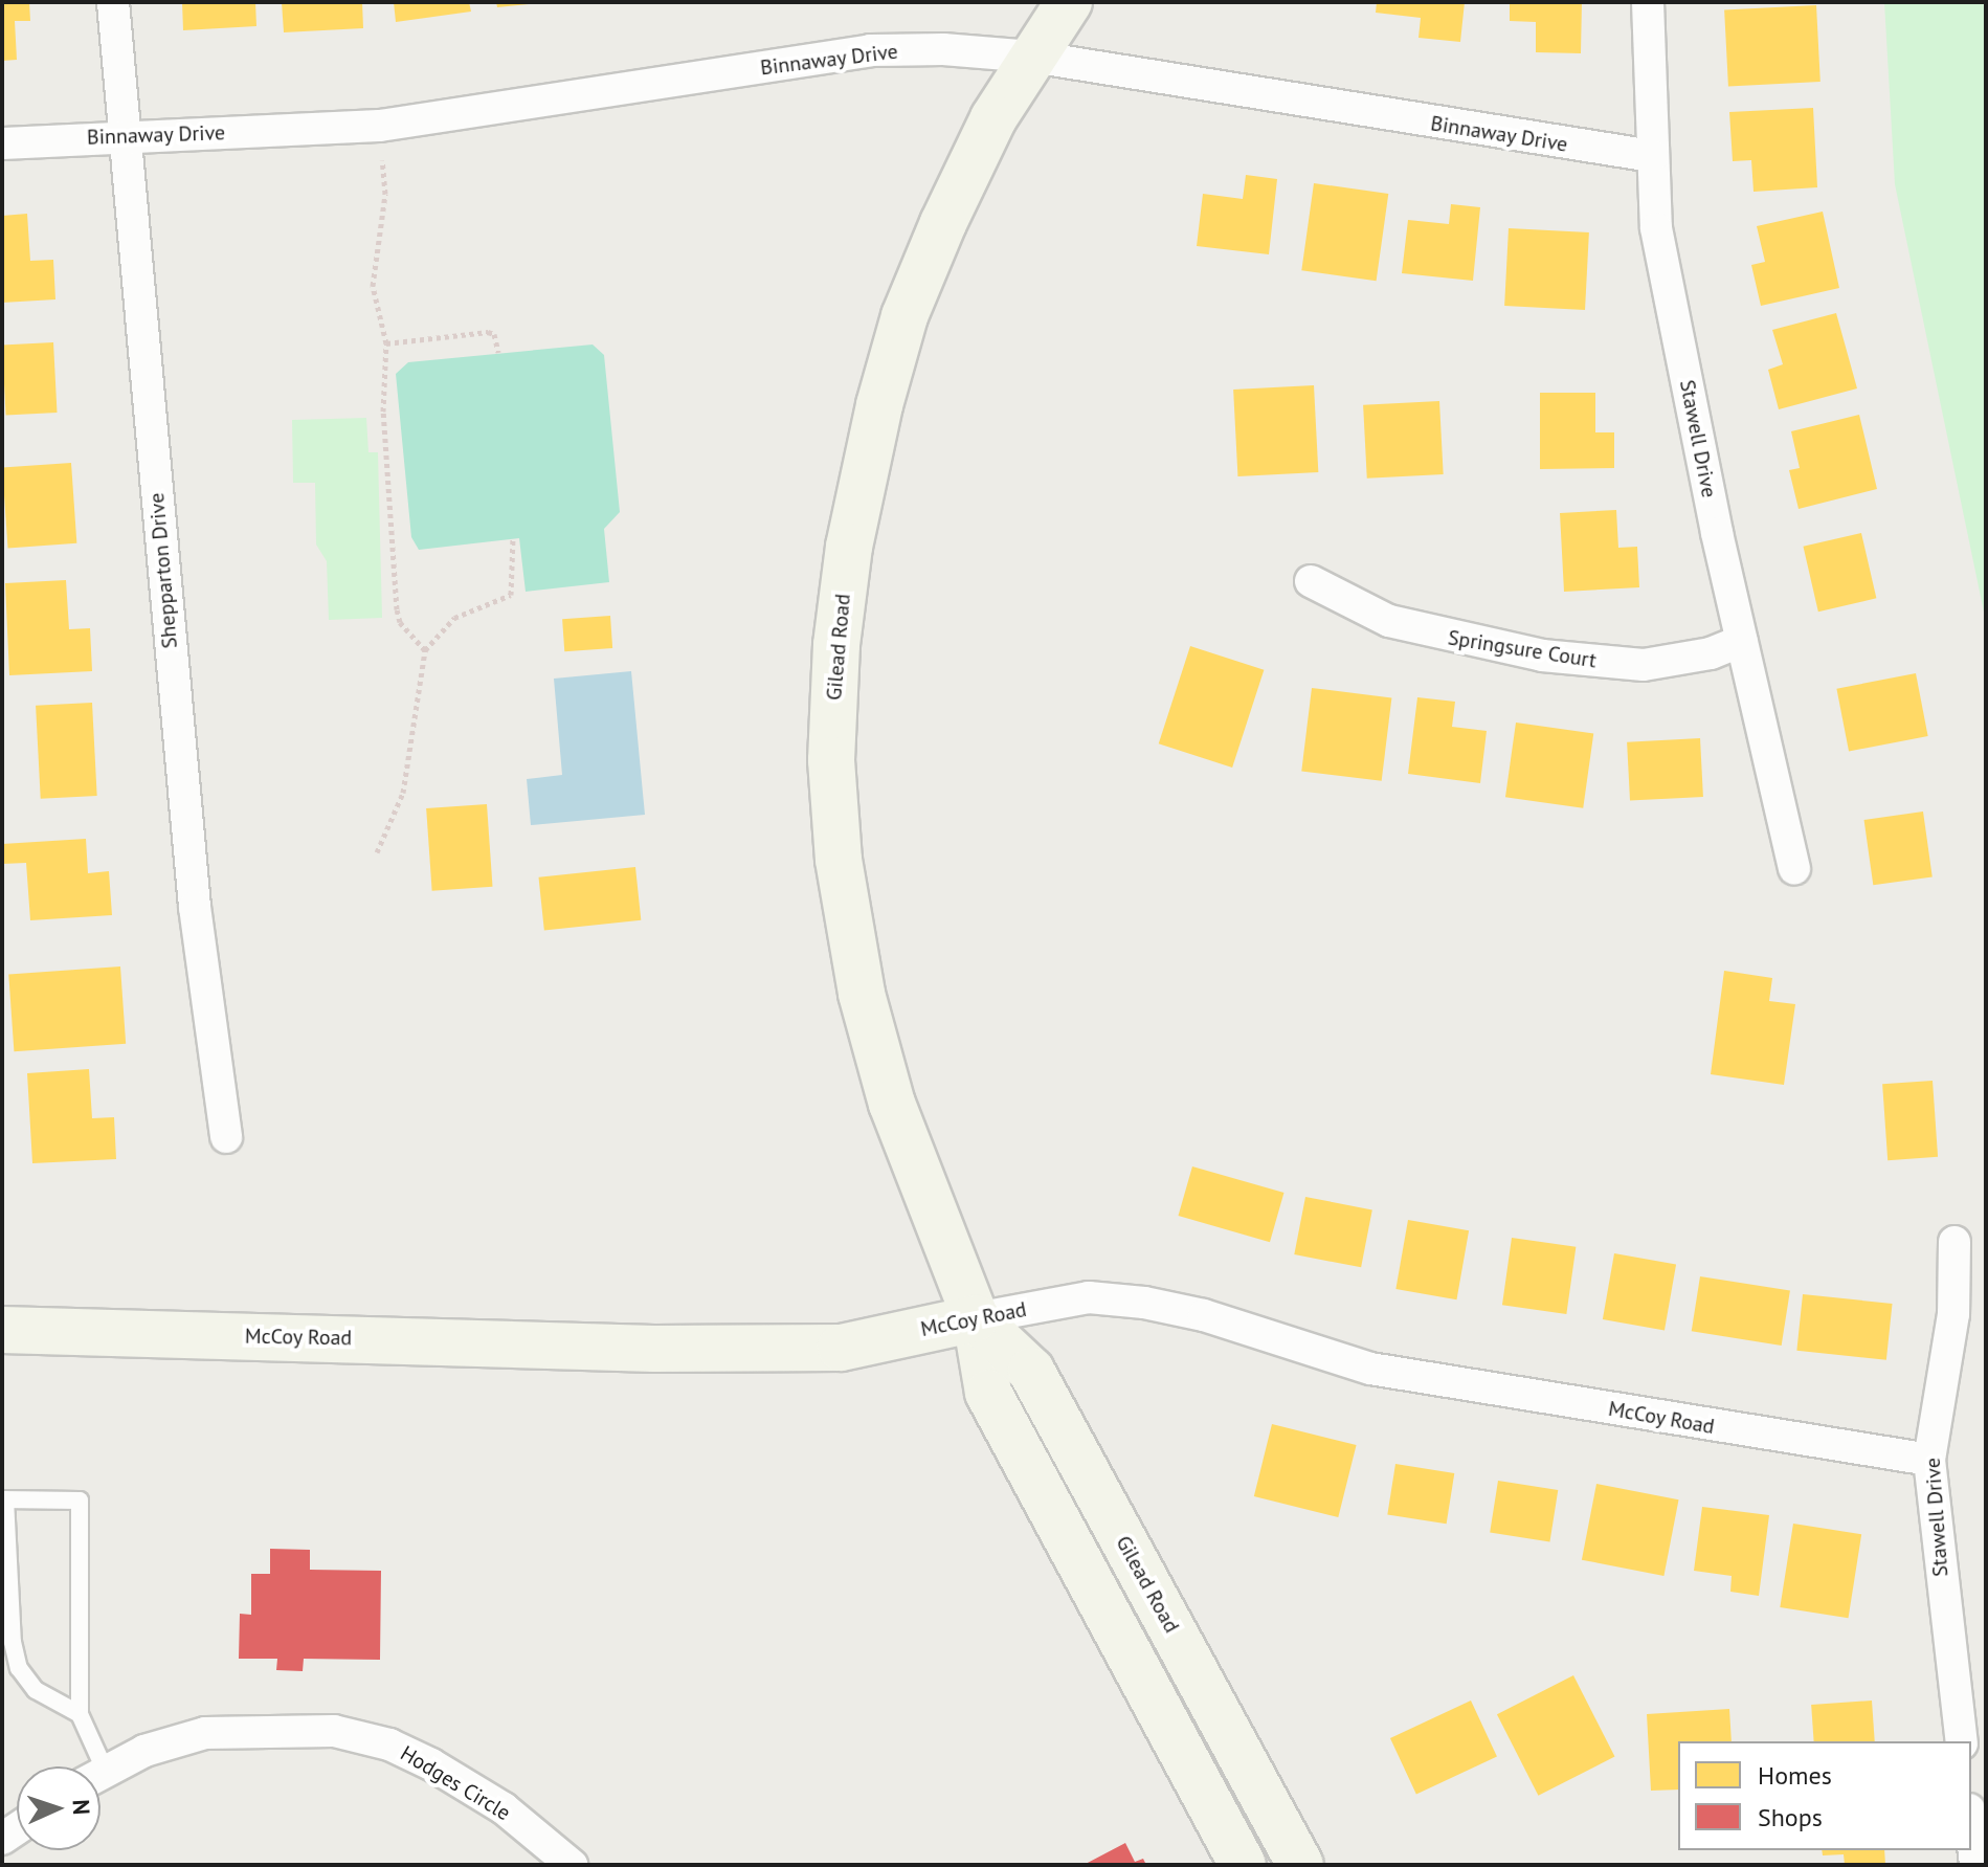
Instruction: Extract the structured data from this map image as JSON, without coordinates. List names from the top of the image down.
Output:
{
  "streets": {
    "main road": ["Gilead Road", "McCoy Road"],
    "street": [
      "Binnaway Drive",
      "Stawell Drive",
      "Shepparton Drive",
      "Springsure Court",
      "Hodges Circle"
    ]
  },
  "crossings": [
    ["Binnaway Drive", "Stawell Drive"],
    ["Binnaway Drive", "Shepparton Drive"],
    ["Binnaway Drive", "Gilead Road"],
    ["Stawell Drive", "Springsure Court"],
    ["Stawell Drive", "McCoy Road"],
    ["Gilead Road", "McCoy Road"]
  ],
  "legend": ["Homes", "Shops"],
  "north": "right"
}
